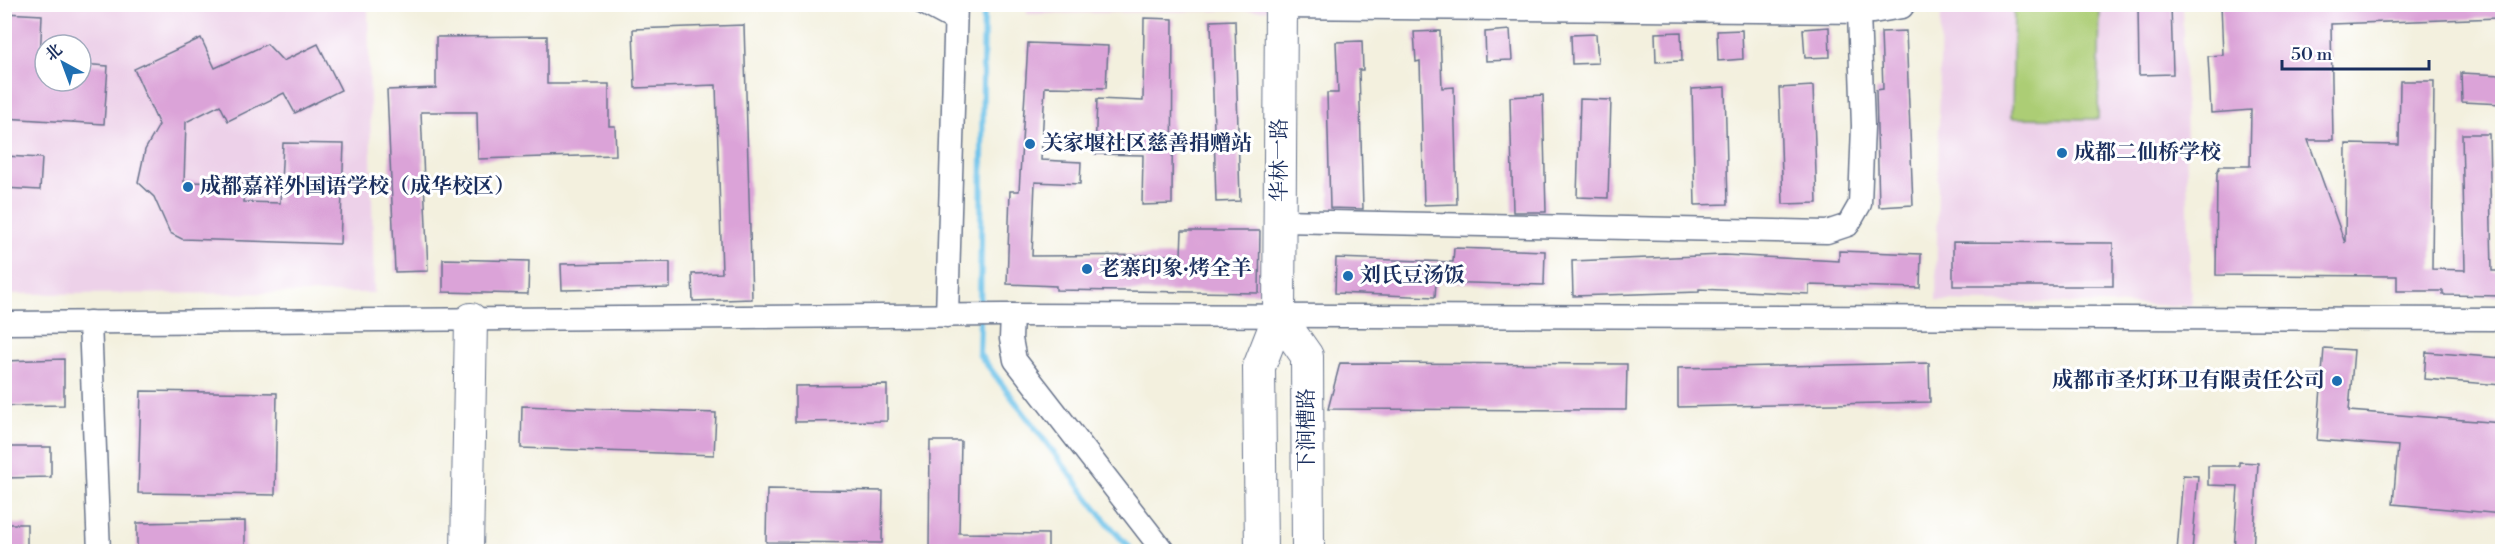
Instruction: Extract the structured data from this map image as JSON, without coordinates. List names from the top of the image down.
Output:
{
  "streets": {
    "street": ["华林一路", "下涧槽路"]
  },
  "crossings": [
    ["华林一路", "下涧槽路"]
  ],
  "places": [
    "关家堰社区慈善捐赠站",
    "成都二仙桥学校",
    "成都嘉祥外国语学校（成华校区）",
    "老寨印象·烤全羊",
    "刘氏豆汤饭",
    "成都市圣灯环卫有限责任公司"
  ],
  "scale_bar": "50 m",
  "north": "top left"
}
